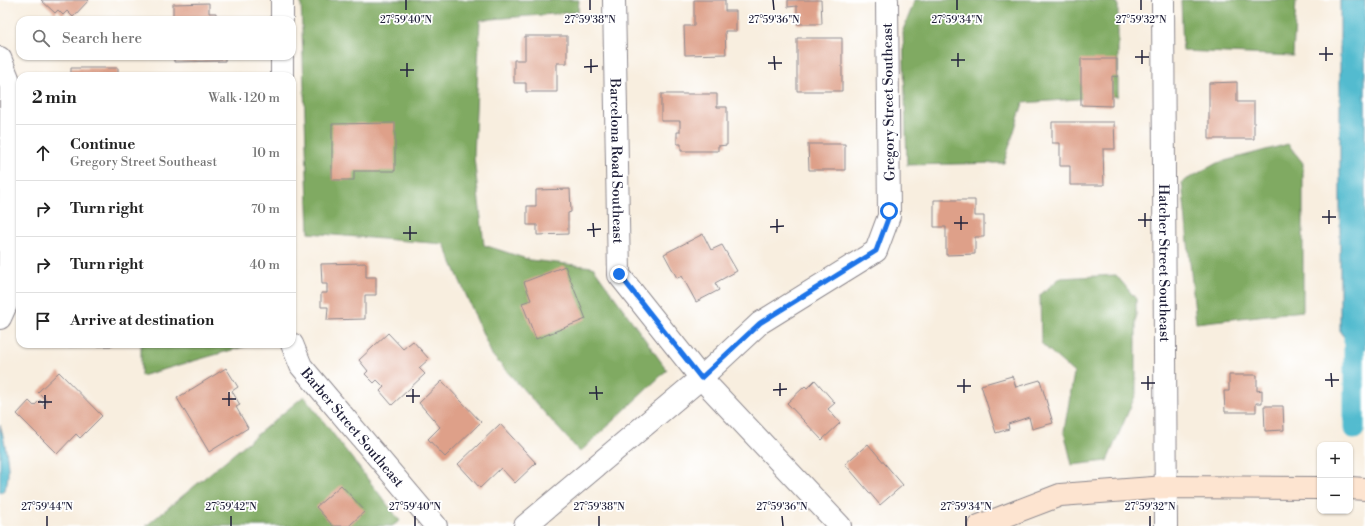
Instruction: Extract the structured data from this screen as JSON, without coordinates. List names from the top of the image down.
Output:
{
  "streets": {
    "street": [
      "Gregory Street Southeast",
      "Barcelona Road Southeast",
      "Hatcher Street Southeast",
      "Barber Street Southeast"
    ]
  },
  "crossings": [
    ["Gregory Street Southeast", "Barcelona Road Southeast"]
  ],
  "page": {
    "search": "Search here",
    "heading": ["2 min", "Walk · 120 m"],
    "list": [
      ["Continue", "Gregory Street Southeast", "10 m"],
      ["Turn right", "70 m"],
      ["Turn right", "40 m"],
      "Arrive at destination"
    ],
    "map_buttons": ["+", "−"]
  },
  "coordinates": [
    "27°59'40\"N",
    "27°59'38\"N",
    "27°59'36\"N",
    "27°59'34\"N",
    "27°59'32\"N",
    "27°59'44\"N",
    "27°59'42\"N"
  ]
}
